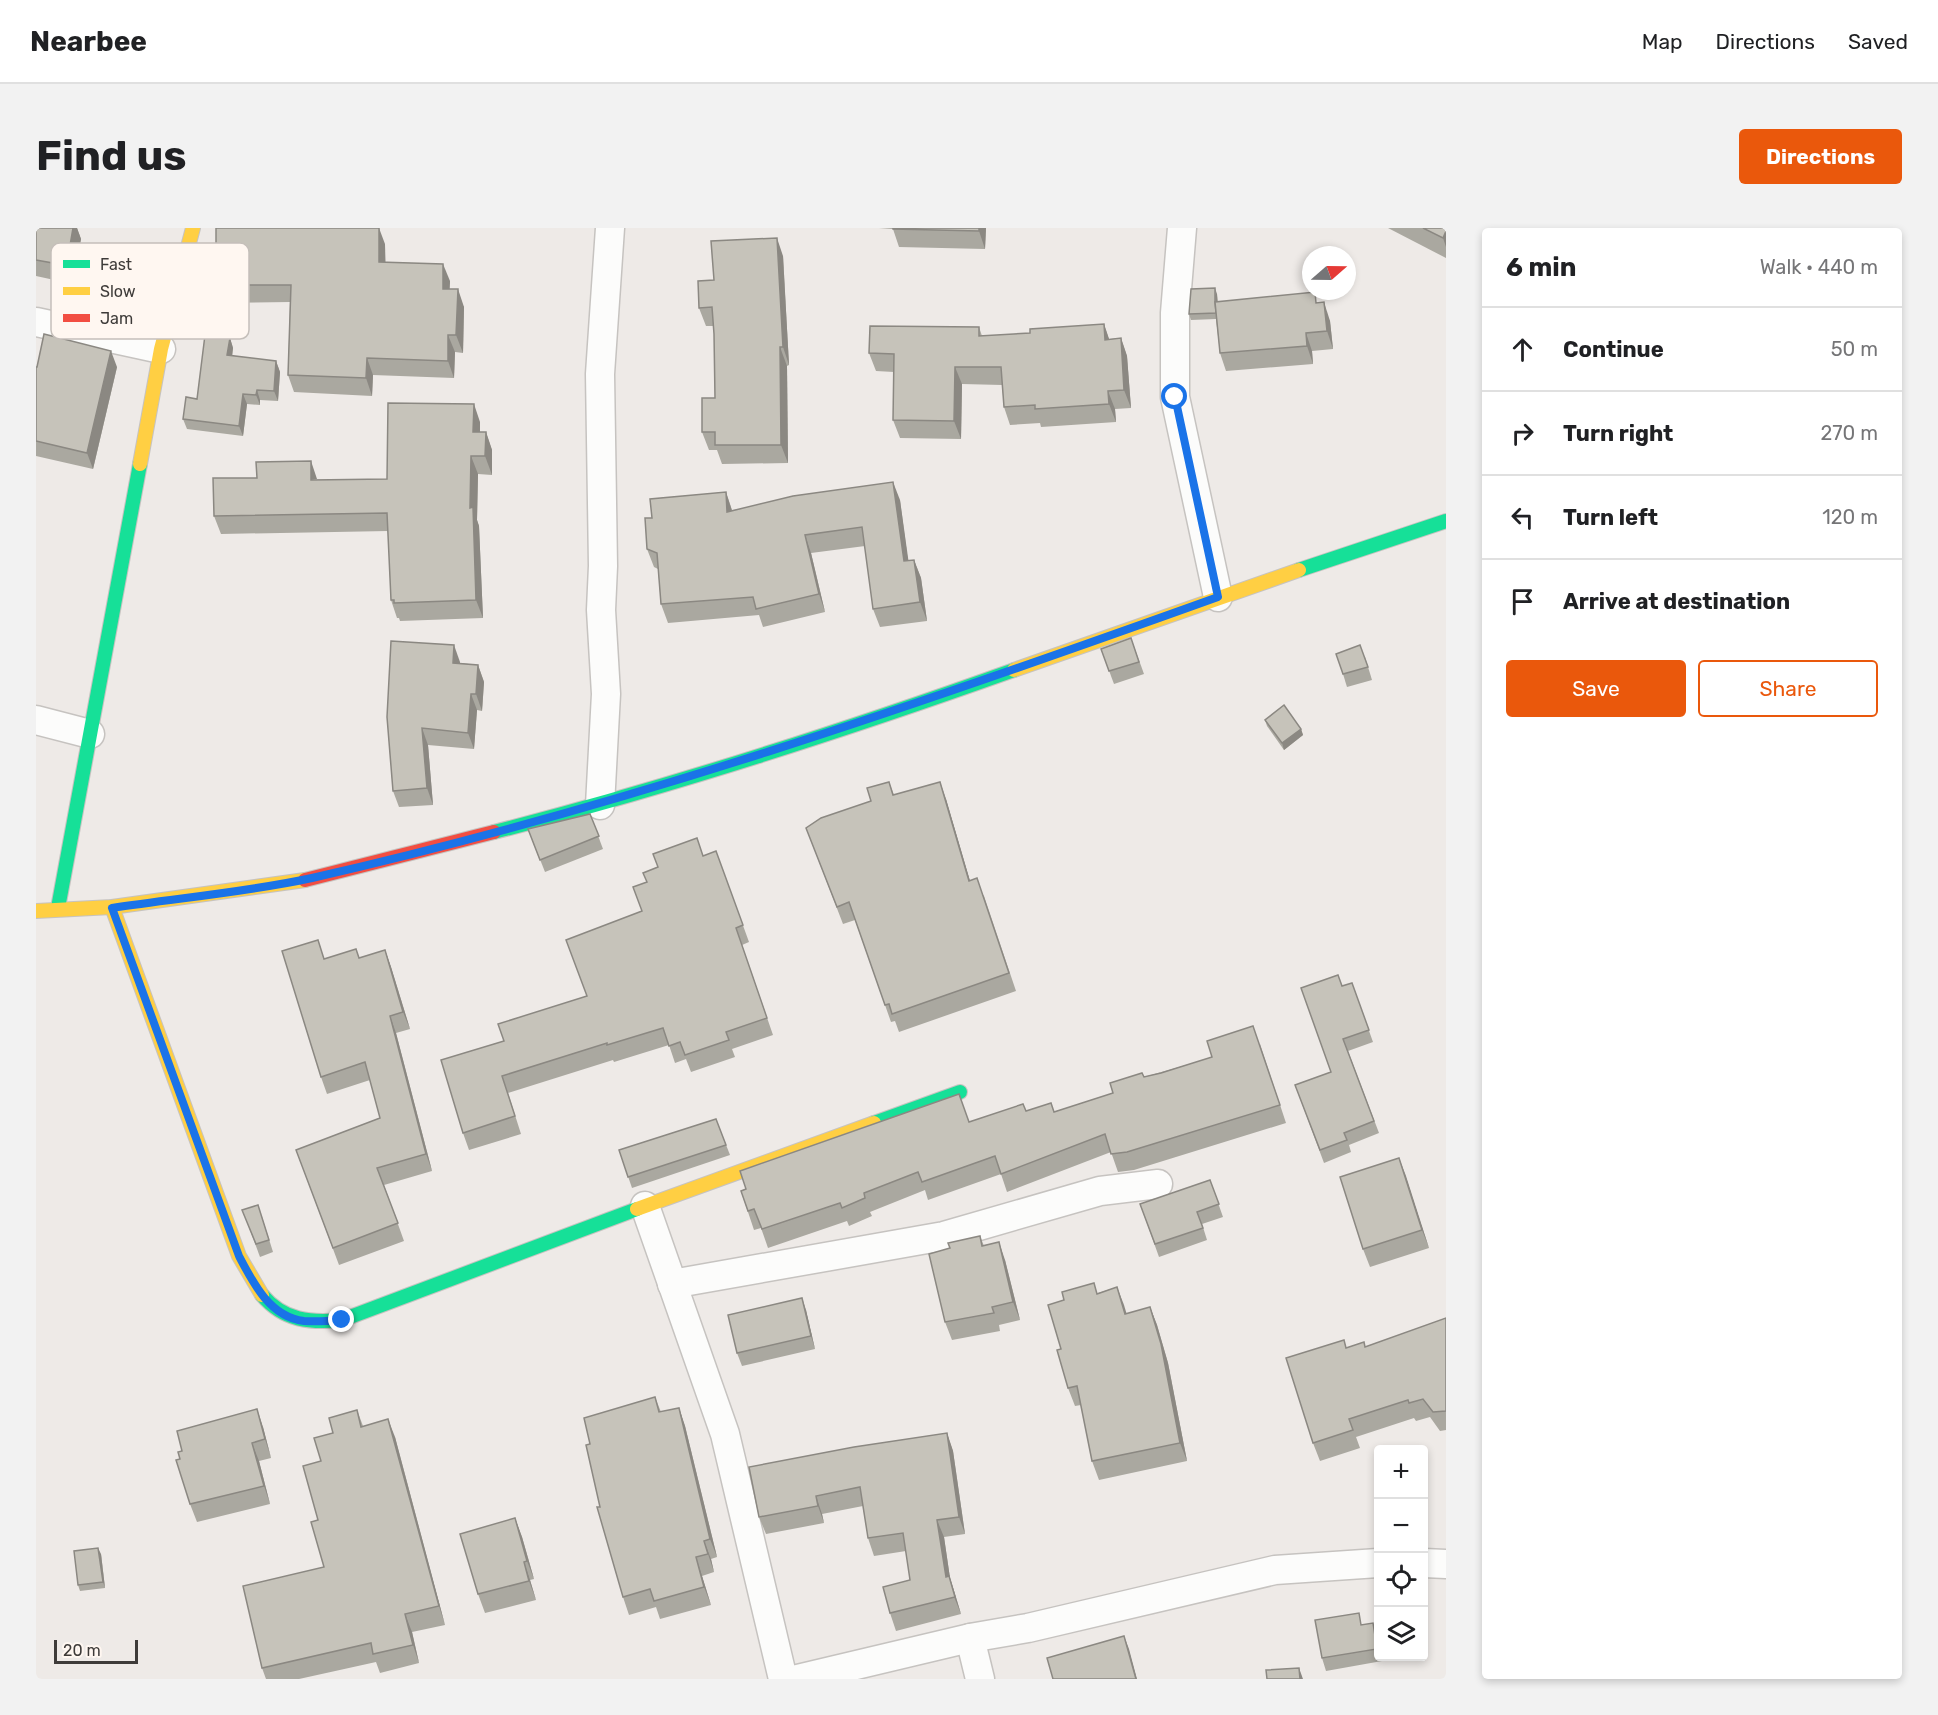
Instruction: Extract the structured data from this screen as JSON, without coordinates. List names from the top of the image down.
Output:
{
  "legend": ["Fast", "Slow", "Jam"],
  "scale_bar": "20 m",
  "north": "right",
  "page": {
    "header": "Nearbee",
    "nav": ["Map", "Directions", "Saved"],
    "buttons": [
      "Directions",
      ["Save", "Share"]
    ],
    "title": "Find us",
    "heading": ["6 min", "Walk · 440 m"],
    "list": [
      ["Continue", "50 m"],
      ["Turn right", "270 m"],
      ["Turn left", "120 m"],
      "Arrive at destination"
    ],
    "map_buttons": ["+", "−"],
    "scale": "20 m"
  }
}
